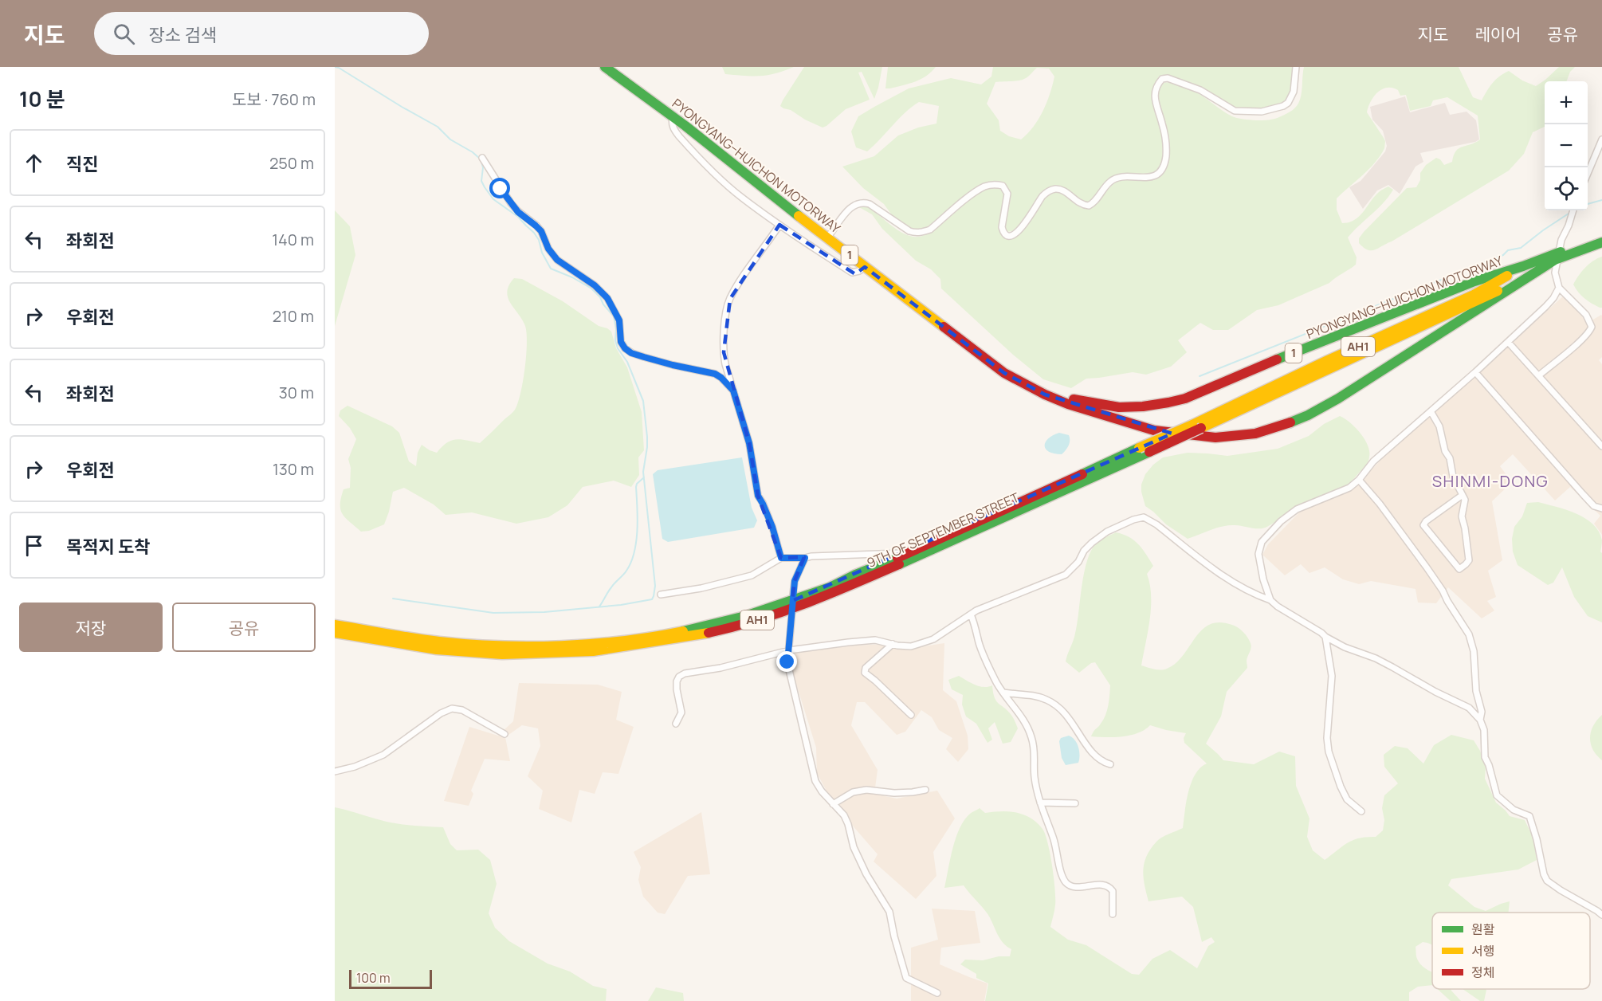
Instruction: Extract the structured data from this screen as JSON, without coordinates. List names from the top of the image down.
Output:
{
  "streets": {
    "highway": [
      "PYONGYANG–HUICHON MOTORWAY",
      "1",
      "AH1",
      "9TH OF SEPTEMBER STREET"
    ]
  },
  "crossings": [
    ["PYONGYANG–HUICHON MOTORWAY", "9TH OF SEPTEMBER STREET"]
  ],
  "districts": ["SHINMI-DONG"],
  "legend": ["원활", "서행", "정체"],
  "scale_bar": "100 m",
  "page": {
    "header": "지도",
    "search": "장소 검색",
    "nav": ["지도", "레이어", "공유"],
    "heading": ["10 분", "도보 · 760 m"],
    "map_buttons": ["+", "−"],
    "list": [
      ["직진", "250 m"],
      ["좌회전", "140 m"],
      ["우회전", "210 m"],
      ["좌회전", "30 m"],
      ["우회전", "130 m"],
      "목적지 도착"
    ],
    "buttons": ["저장", "공유"],
    "scale": "100 m"
  }
}
